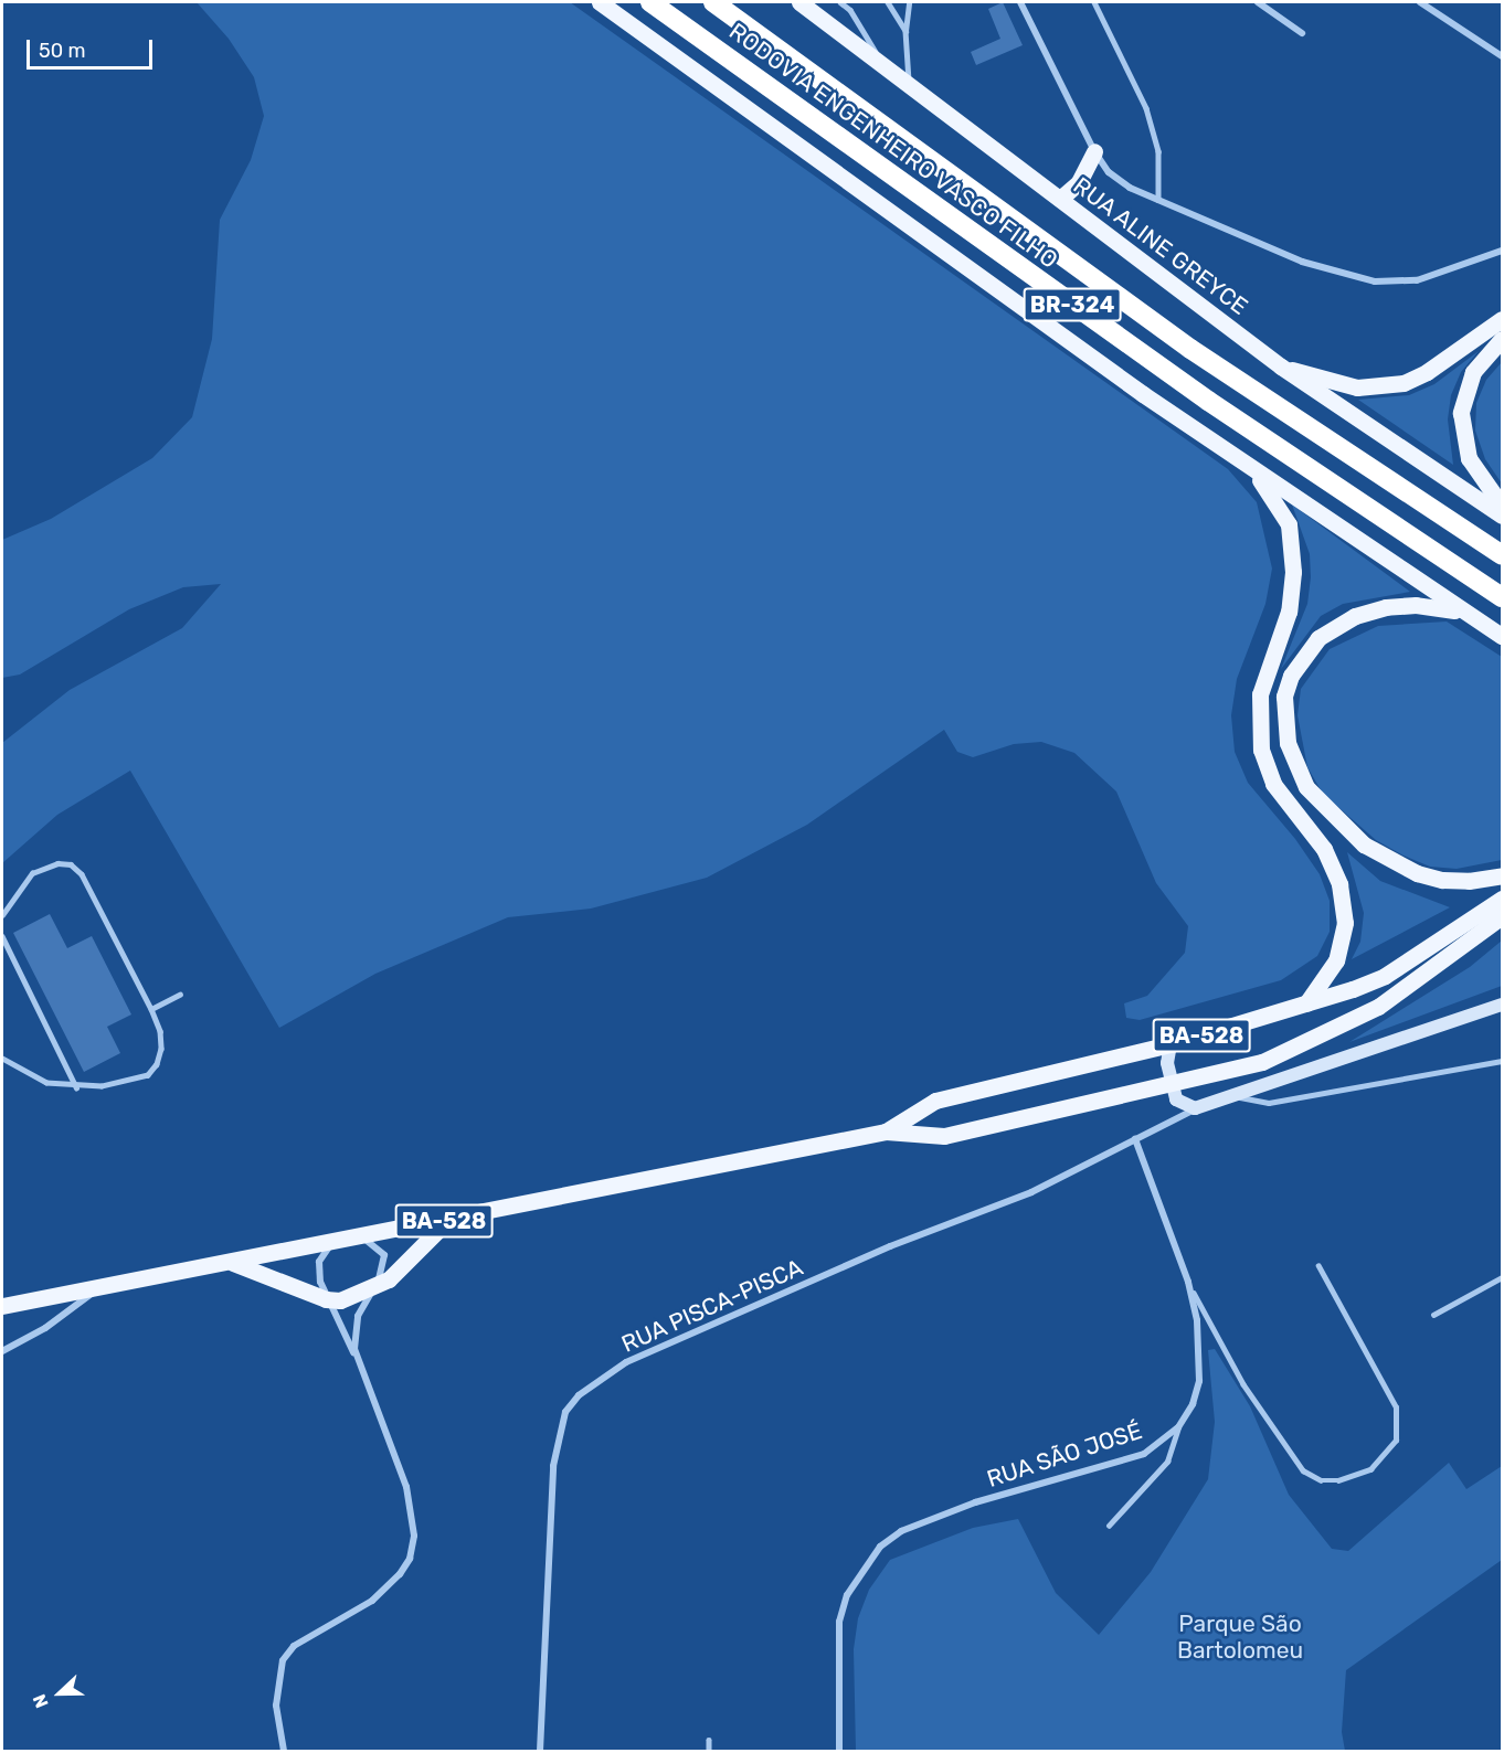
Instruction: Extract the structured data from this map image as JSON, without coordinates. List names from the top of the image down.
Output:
{
  "streets": {
    "highway": ["RODOVIA ENGENHEIRO VASCO FILHO", "BR-324"],
    "main road": ["RUA ALINE GREYCE", "BA-528"],
    "street": ["RUA PISCA-PISCA", "RUA SÃO JOSÉ"]
  },
  "crossings": [
    ["RUA PISCA-PISCA", "RUA SÃO JOSÉ"]
  ],
  "parks": ["Parque São Bartolomeu"],
  "scale_bar": "50 m",
  "north": "left"
}
